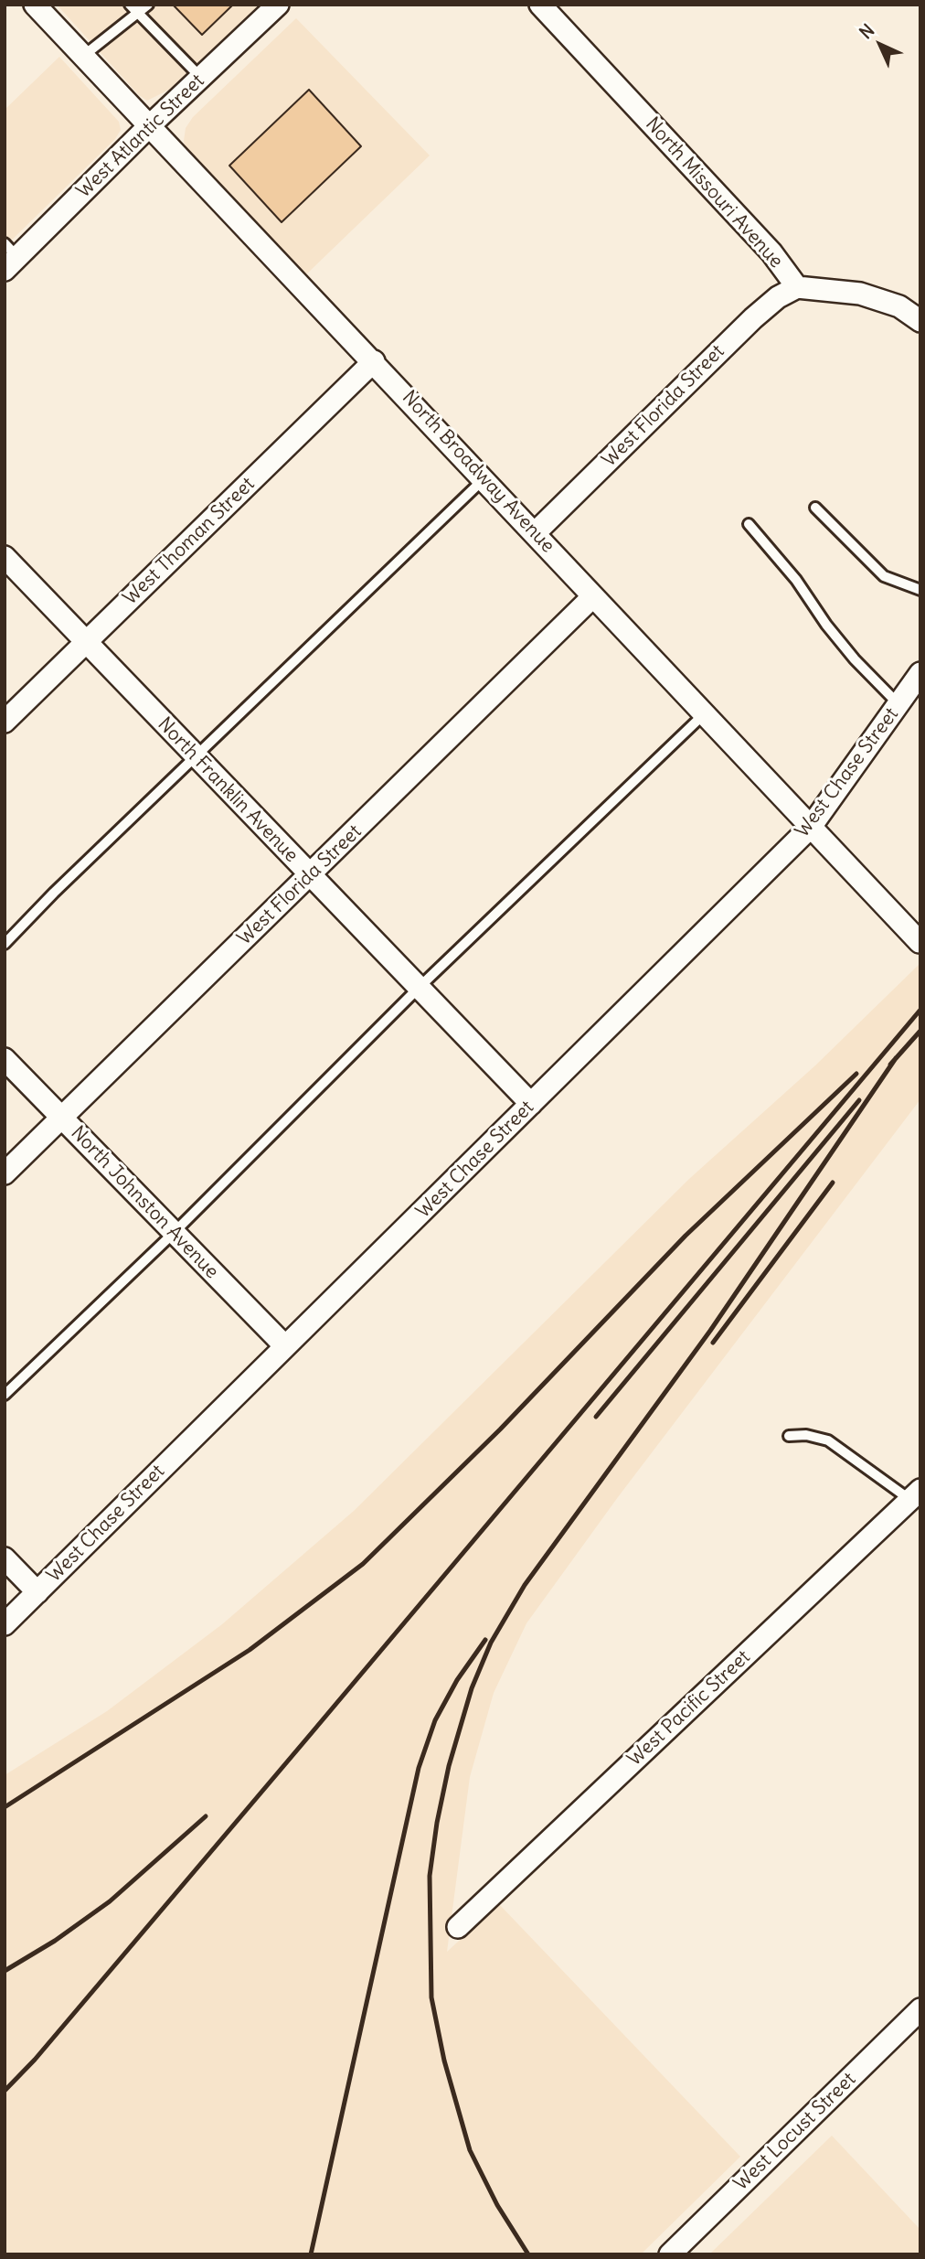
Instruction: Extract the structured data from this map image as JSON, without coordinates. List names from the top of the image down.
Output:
{
  "streets": {
    "street": [
      "West Atlantic Street",
      "North Missouri Avenue",
      "West Florida Street",
      "North Broadway Avenue",
      "West Thoman Street",
      "West Chase Street",
      "North Franklin Avenue",
      "North Johnston Avenue",
      "West Pacific Street",
      "West Locust Street"
    ]
  },
  "crossings": [
    ["West Atlantic Street", "North Broadway Avenue"],
    ["North Missouri Avenue", "West Florida Street"],
    ["West Florida Street", "North Broadway Avenue"],
    ["West Florida Street", "North Franklin Avenue"],
    ["West Florida Street", "North Johnston Avenue"],
    ["North Broadway Avenue", "West Thoman Street"],
    ["North Broadway Avenue", "West Chase Street"],
    ["West Thoman Street", "North Franklin Avenue"],
    ["West Chase Street", "North Franklin Avenue"],
    ["West Chase Street", "North Johnston Avenue"]
  ],
  "north": "top left"
}
